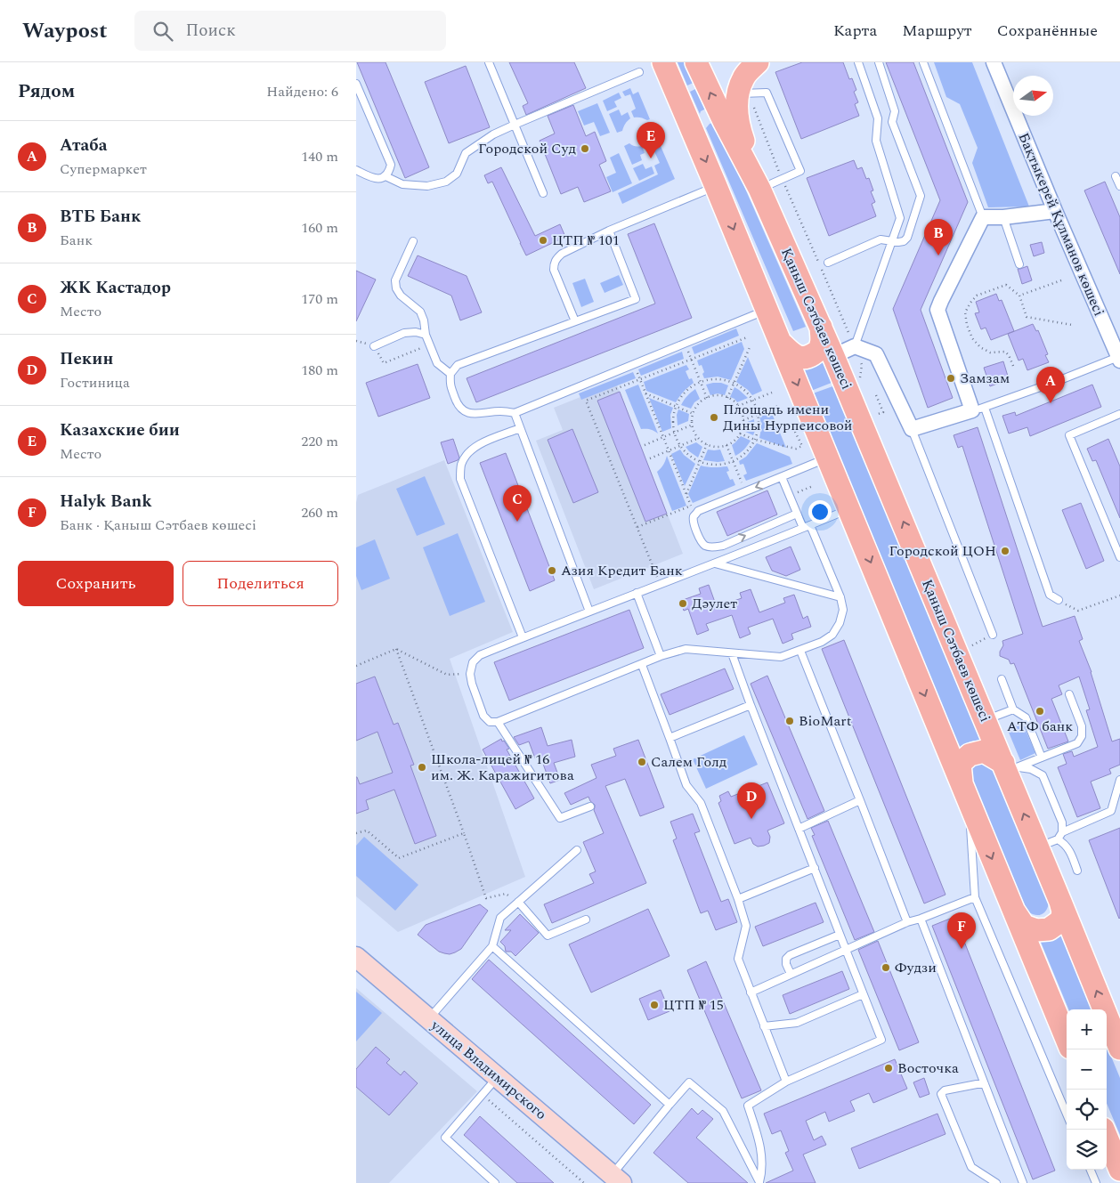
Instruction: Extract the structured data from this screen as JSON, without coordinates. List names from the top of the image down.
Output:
{
  "streets": {
    "main road": ["Қаныш Сәтбаев көшесі"],
    "street": ["Бақтыкерей Құлманов көшесі", "улица Владимирского"]
  },
  "places": [
    "Городской Суд",
    "ЦТП № 101",
    "Замзам",
    "Площадь имени Дины Нурпеисовой",
    "Городской ЦОН",
    "Азия Кредит Банк",
    "Дәулет",
    "АТФ банк",
    "BioMart",
    "Салем Голд",
    "Школа-лицей № 16 им. Ж. Каражигитова",
    "Фудзи",
    "ЦТП № 15",
    "Восточка"
  ],
  "north": "right",
  "page": {
    "header": "Waypost",
    "search": "Поиск",
    "nav": ["Карта", "Маршрут", "Сохранённые"],
    "heading": ["Рядом", "Найдено: 6"],
    "list": [
      {
        "mark": "A",
        "name": "Атаба",
        "note": "Супермаркет",
        "value": "140 m"
      },
      {
        "mark": "B",
        "name": "ВТБ Банк",
        "note": "Банк",
        "value": "160 m"
      },
      {
        "mark": "C",
        "name": "ЖК Кастадор",
        "note": "Место",
        "value": "170 m"
      },
      {
        "mark": "D",
        "name": "Пекин",
        "note": "Гостиница",
        "value": "180 m"
      },
      {
        "mark": "E",
        "name": "Казахские бии",
        "note": "Место",
        "value": "220 m"
      },
      {
        "mark": "F",
        "name": "Halyk Bank",
        "note": "Банк · Қаныш Сәтбаев көшесі",
        "value": "260 m"
      }
    ],
    "pins": [
      "E",
      "B",
      "A",
      "C",
      "D",
      "F"
    ],
    "buttons": ["Сохранить", "Поделиться"],
    "map_buttons": ["+", "−"]
  }
}
